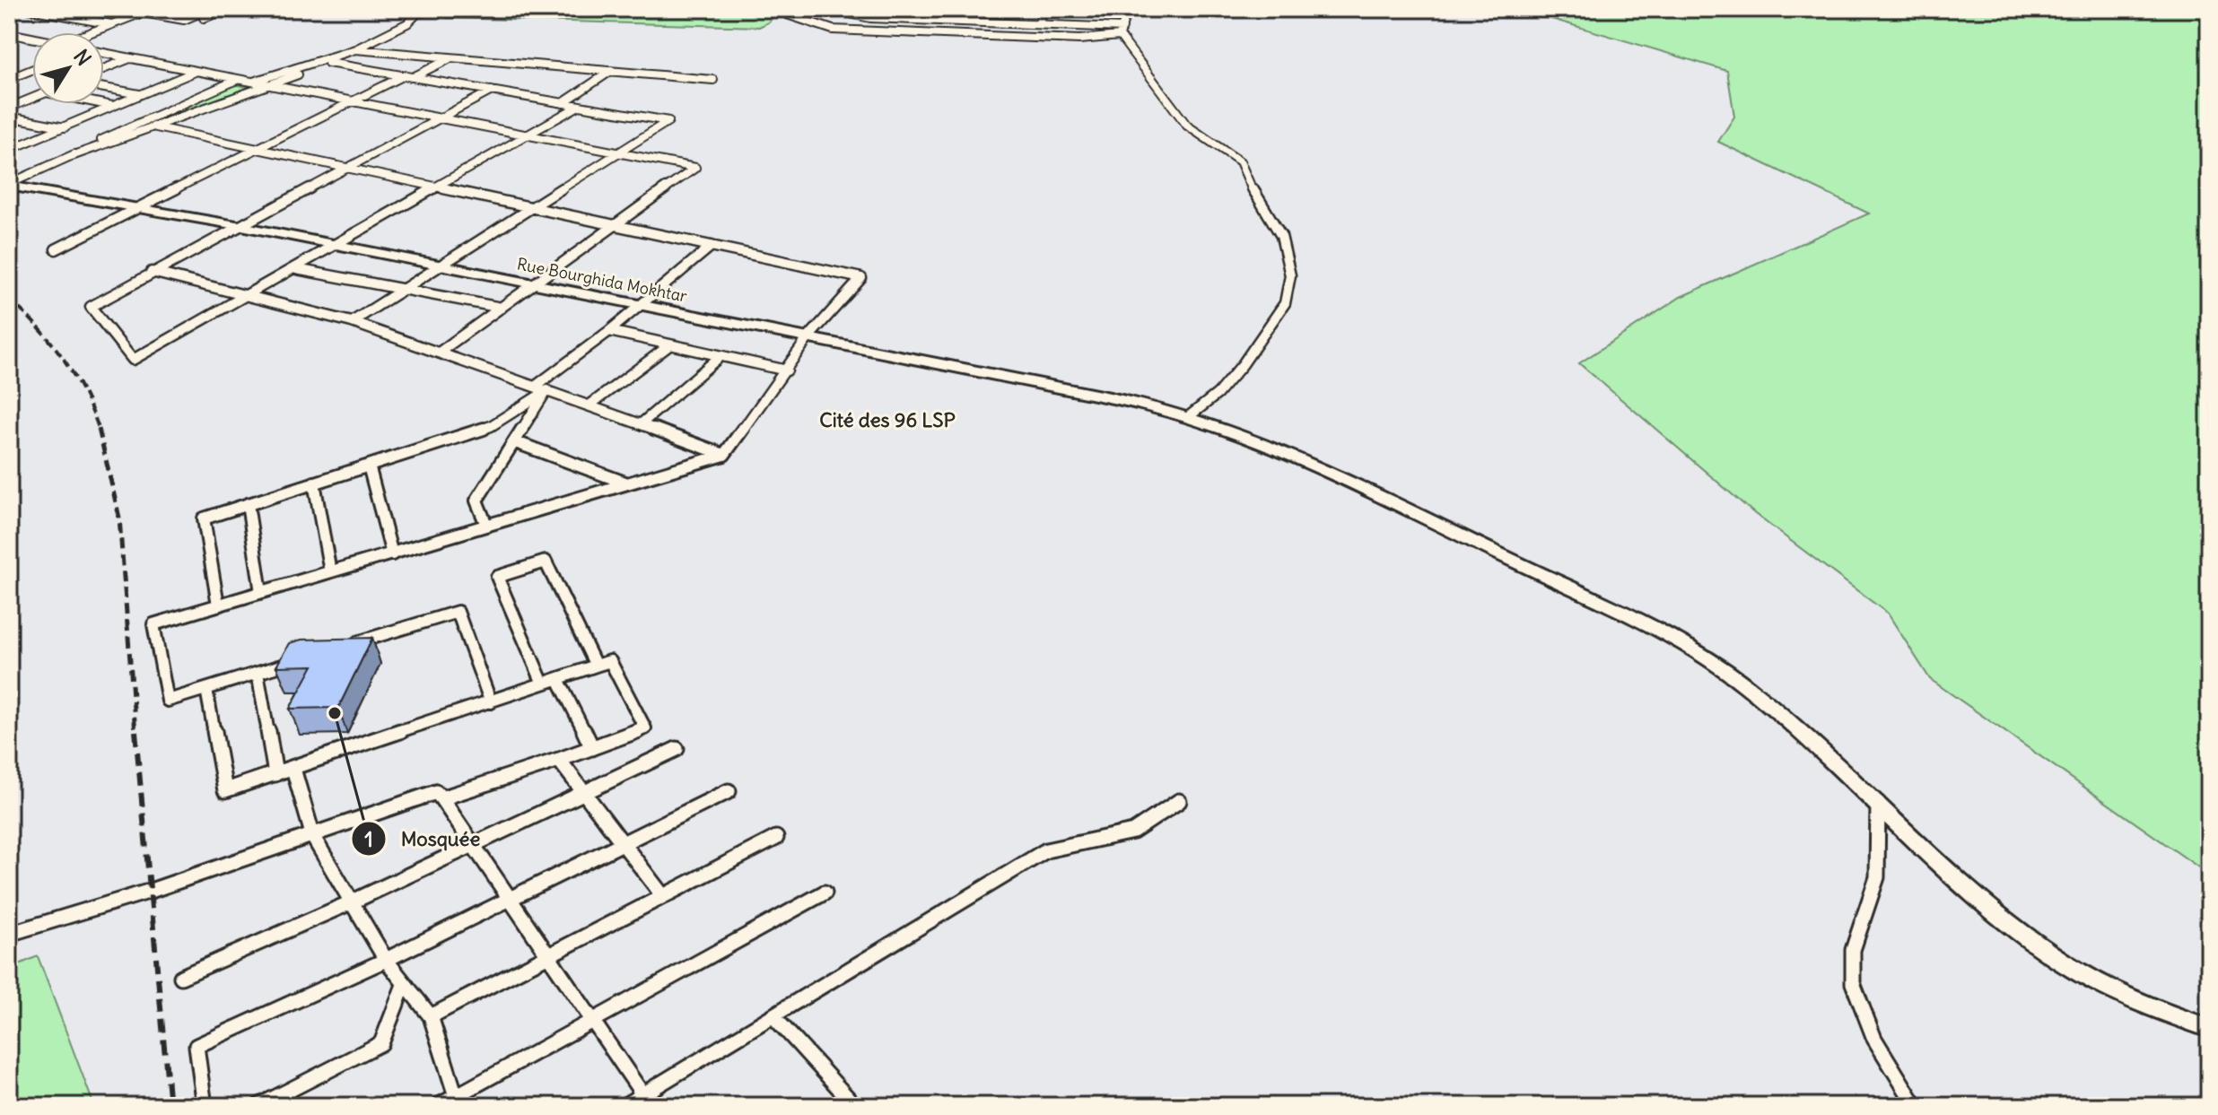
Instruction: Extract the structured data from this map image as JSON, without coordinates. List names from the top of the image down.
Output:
{
  "streets": {
    "main road": ["Rue Bourghida Mokhtar"]
  },
  "districts": ["Cité des 96 LSP"],
  "places": ["Mosquée"],
  "north": "top right"
}
